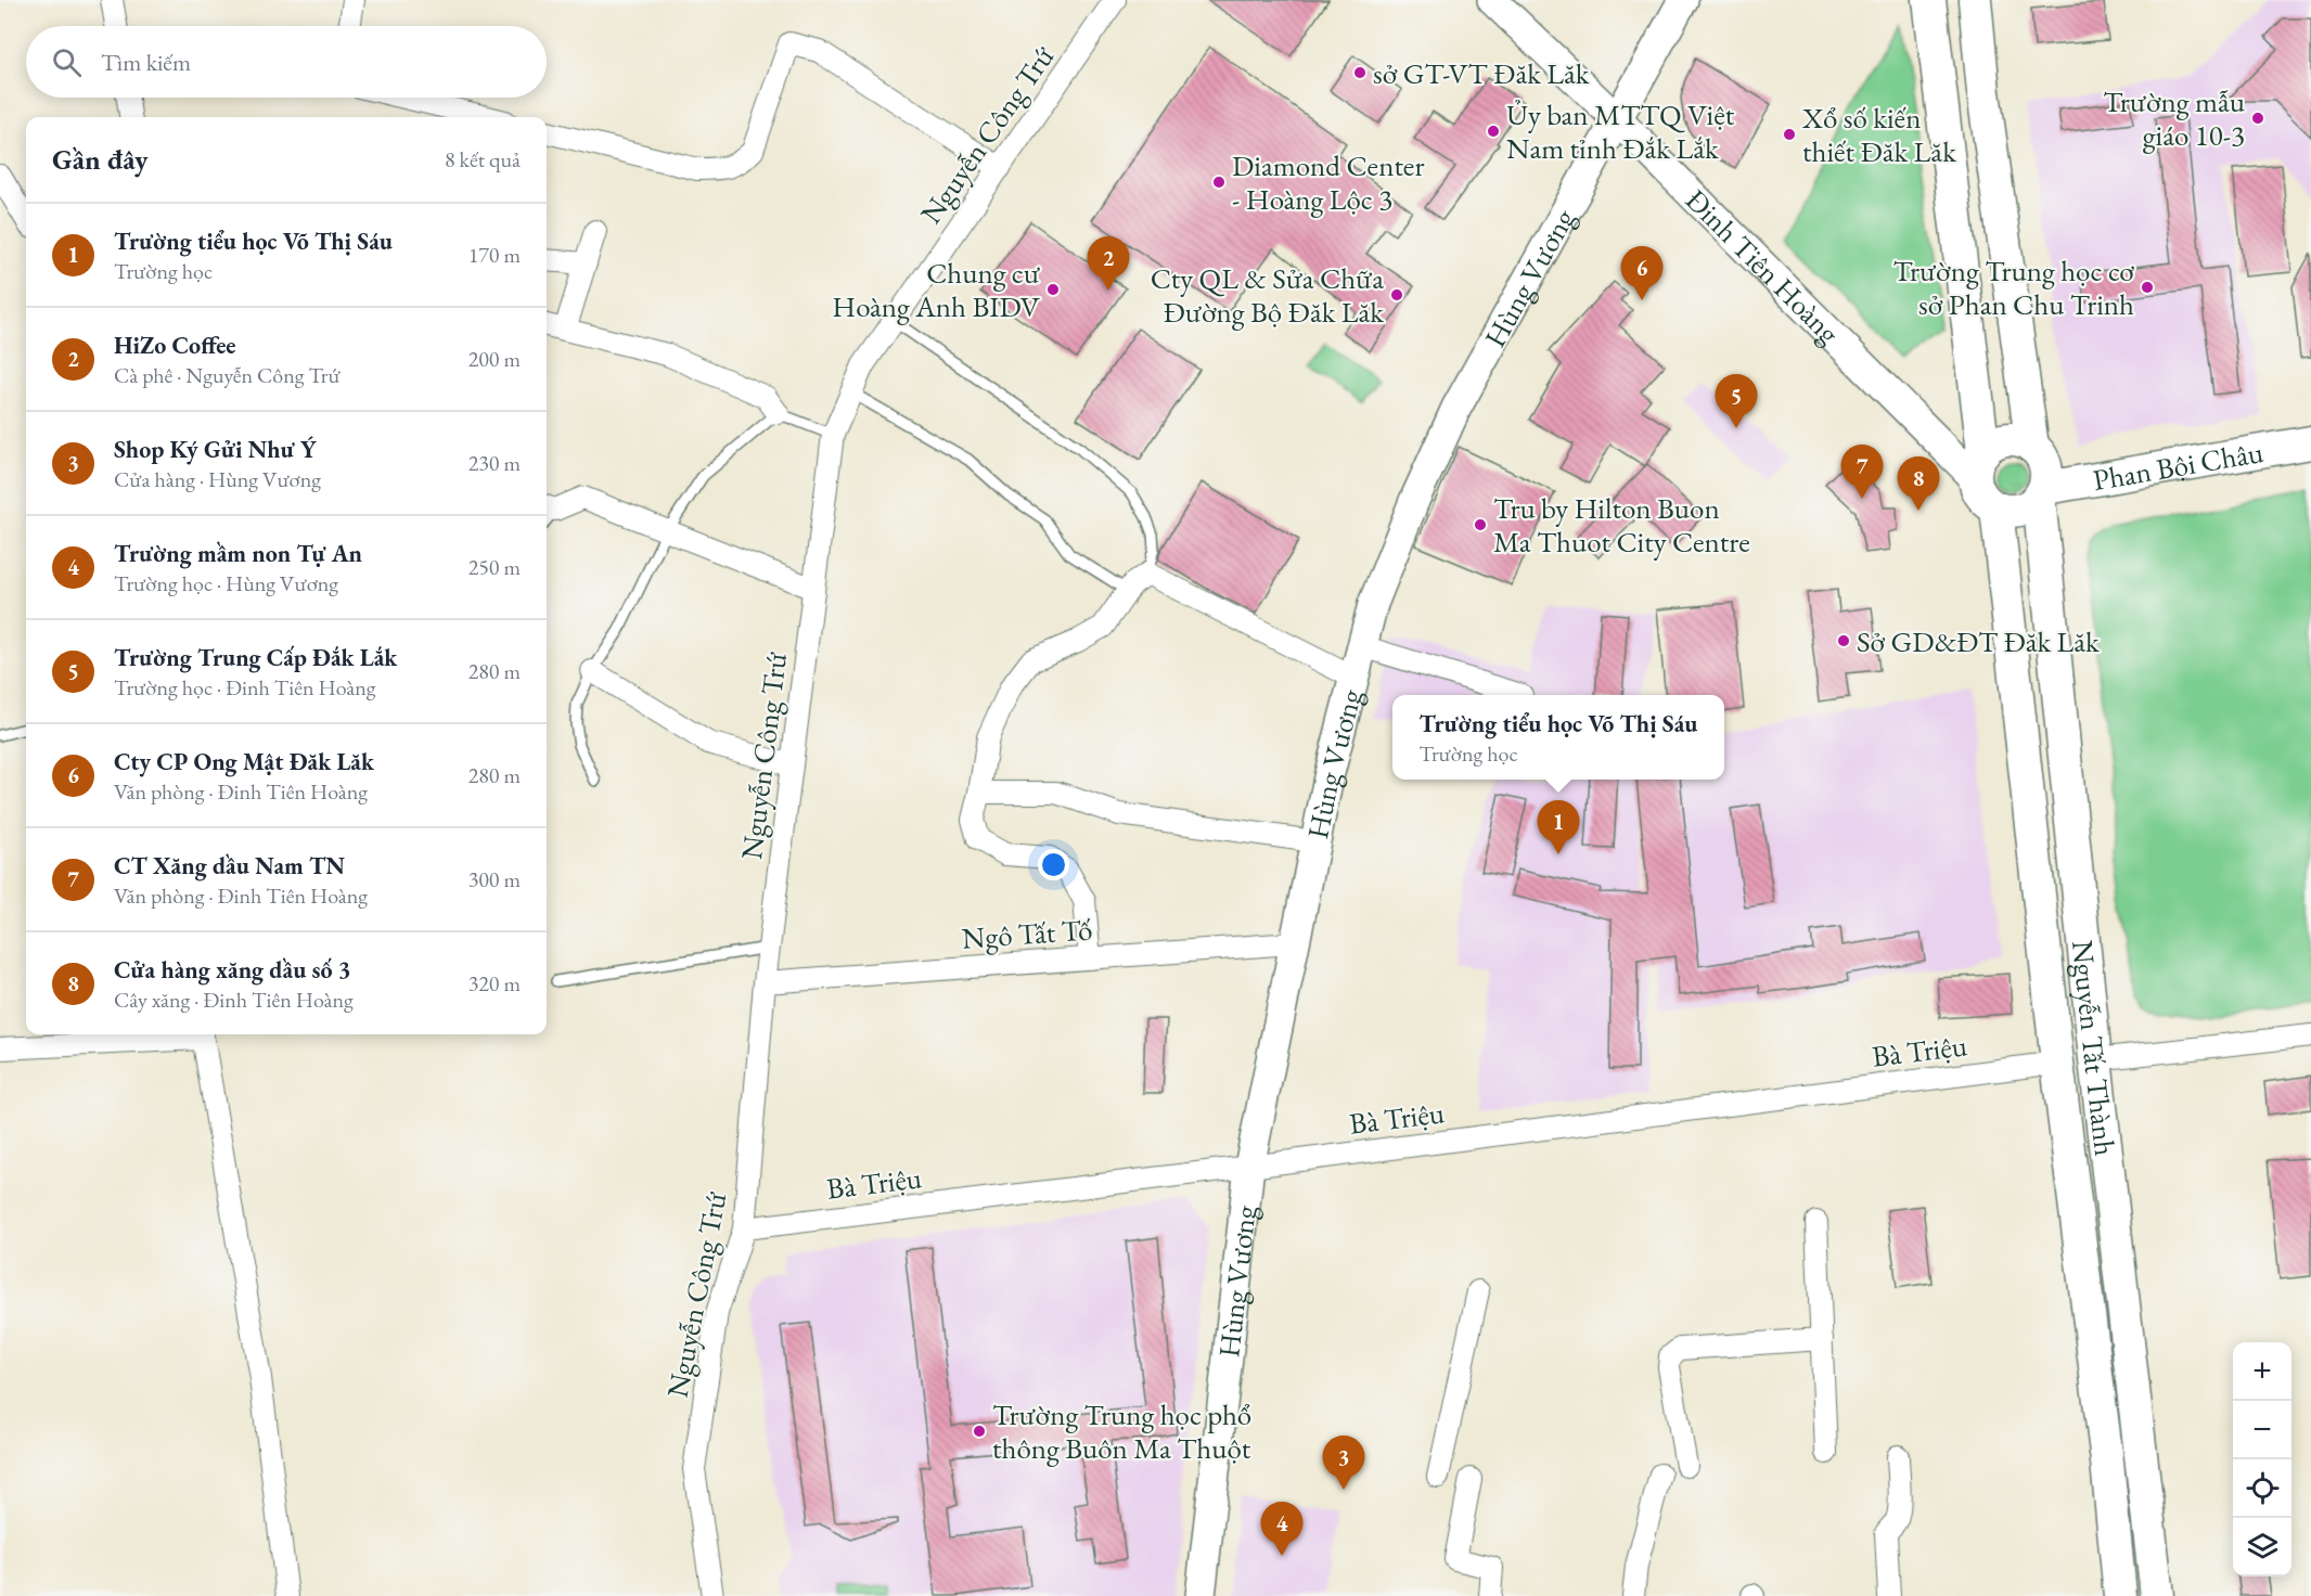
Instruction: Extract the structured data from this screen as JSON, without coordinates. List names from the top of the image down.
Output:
{
  "streets": {
    "main road": ["Phan Bội Châu", "Nguyễn Tất Thành"],
    "street": [
      "Nguyễn Công Trứ",
      "Đinh Tiên Hoàng",
      "Hùng Vương",
      "Ngô Tất Tố",
      "Bà Triệu"
    ]
  },
  "crossings": [
    ["Nguyễn Công Trứ", "Ngô Tất Tố"],
    ["Nguyễn Công Trứ", "Bà Triệu"],
    ["Đinh Tiên Hoàng", "Hùng Vương"],
    ["Đinh Tiên Hoàng", "Phan Bội Châu"],
    ["Đinh Tiên Hoàng", "Nguyễn Tất Thành"],
    ["Hùng Vương", "Ngô Tất Tố"],
    ["Hùng Vương", "Bà Triệu"],
    ["Phan Bội Châu", "Nguyễn Tất Thành"],
    ["Nguyễn Tất Thành", "Bà Triệu"]
  ],
  "places": [
    "sở GT-VT Đăk Lăk",
    "Trường mẫu giáo 10-3",
    "Ủy ban MTTQ Việt Nam tỉnh Đắk Lắk",
    "Xổ số kiến thiết Đăk Lăk",
    "Diamond Center - Hoàng Lộc 3",
    "Trường Trung học cơ sở Phan Chu Trinh",
    "Chung cư Hoàng Anh BIDV",
    "Cty QL & Sửa Chữa Đường Bộ Đăk Lăk",
    "Tru by Hilton Buon Ma Thuot City Centre",
    "Sở GD&ĐT Đăk Lăk",
    "Trường Trung học phổ thông Buôn Ma Thuột"
  ],
  "page": {
    "search": "Tìm kiếm",
    "heading": ["Gần đây", "8 kết quả"],
    "list": [
      {
        "mark": "1",
        "name": "Trường tiểu học Võ Thị Sáu",
        "note": "Trường học",
        "value": "170 m"
      },
      {
        "mark": "2",
        "name": "HiZo Coffee",
        "note": "Cà phê · Nguyễn Công Trứ",
        "value": "200 m"
      },
      {
        "mark": "3",
        "name": "Shop Ký Gửi Như Ý",
        "note": "Cửa hàng · Hùng Vương",
        "value": "230 m"
      },
      {
        "mark": "4",
        "name": "Trường mầm non Tự An",
        "note": "Trường học · Hùng Vương",
        "value": "250 m"
      },
      {
        "mark": "5",
        "name": "Trường Trung Cấp Đắk Lắk",
        "note": "Trường học · Đinh Tiên Hoàng",
        "value": "280 m"
      },
      {
        "mark": "6",
        "name": "Cty CP Ong Mật Đăk Lăk",
        "note": "Văn phòng · Đinh Tiên Hoàng",
        "value": "280 m"
      },
      {
        "mark": "7",
        "name": "CT Xăng dầu Nam TN",
        "note": "Văn phòng · Đinh Tiên Hoàng",
        "value": "300 m"
      },
      {
        "mark": "8",
        "name": "Cửa hàng xăng dầu số 3",
        "note": "Cây xăng · Đinh Tiên Hoàng",
        "value": "320 m"
      }
    ],
    "pins": [
      "2",
      "6",
      "5",
      "7",
      "8",
      "1",
      "3",
      "4"
    ],
    "popup": ["Trường tiểu học Võ Thị Sáu", "Trường học"],
    "map_buttons": ["+", "−"]
  }
}
